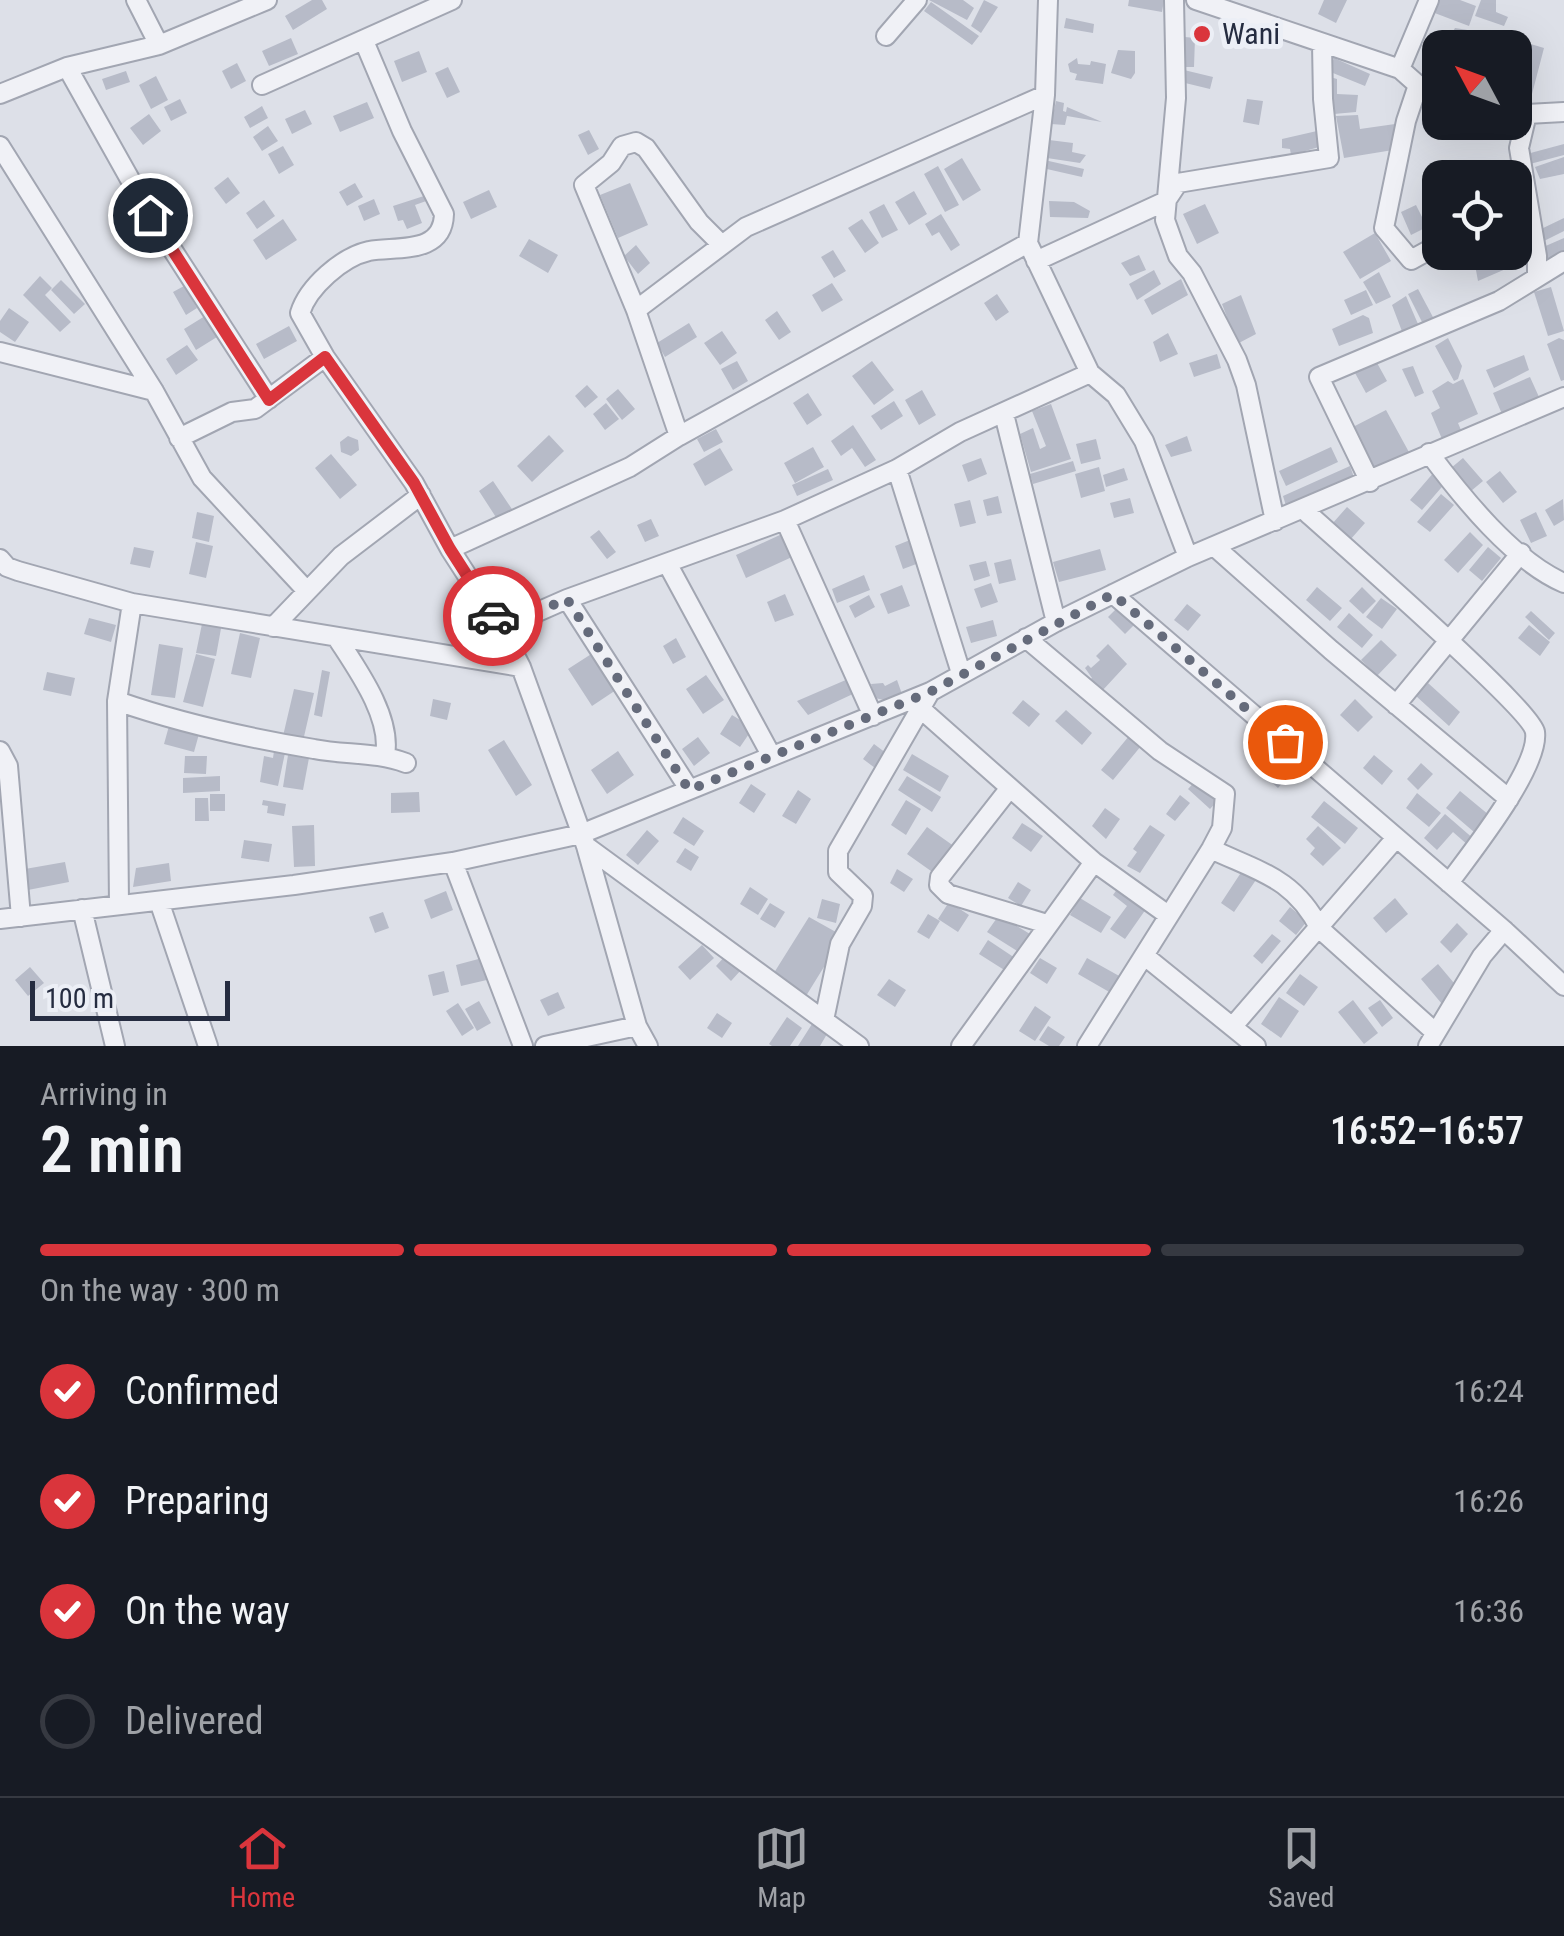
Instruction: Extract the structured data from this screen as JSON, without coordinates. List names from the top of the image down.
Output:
{
  "places": ["Wani"],
  "scale_bar": "100 m",
  "north": "top left",
  "page": {
    "scale": "100 m",
    "heading": ["2 min", "Arriving in", "16:52–16:57"],
    "bar": "On the way · 300 m",
    "list": [
      ["Confirmed", "16:24"],
      ["Preparing", "16:26"],
      ["On the way", "16:36"],
      "Delivered"
    ],
    "tabs": ["Home", "Map", "Saved"]
  }
}
